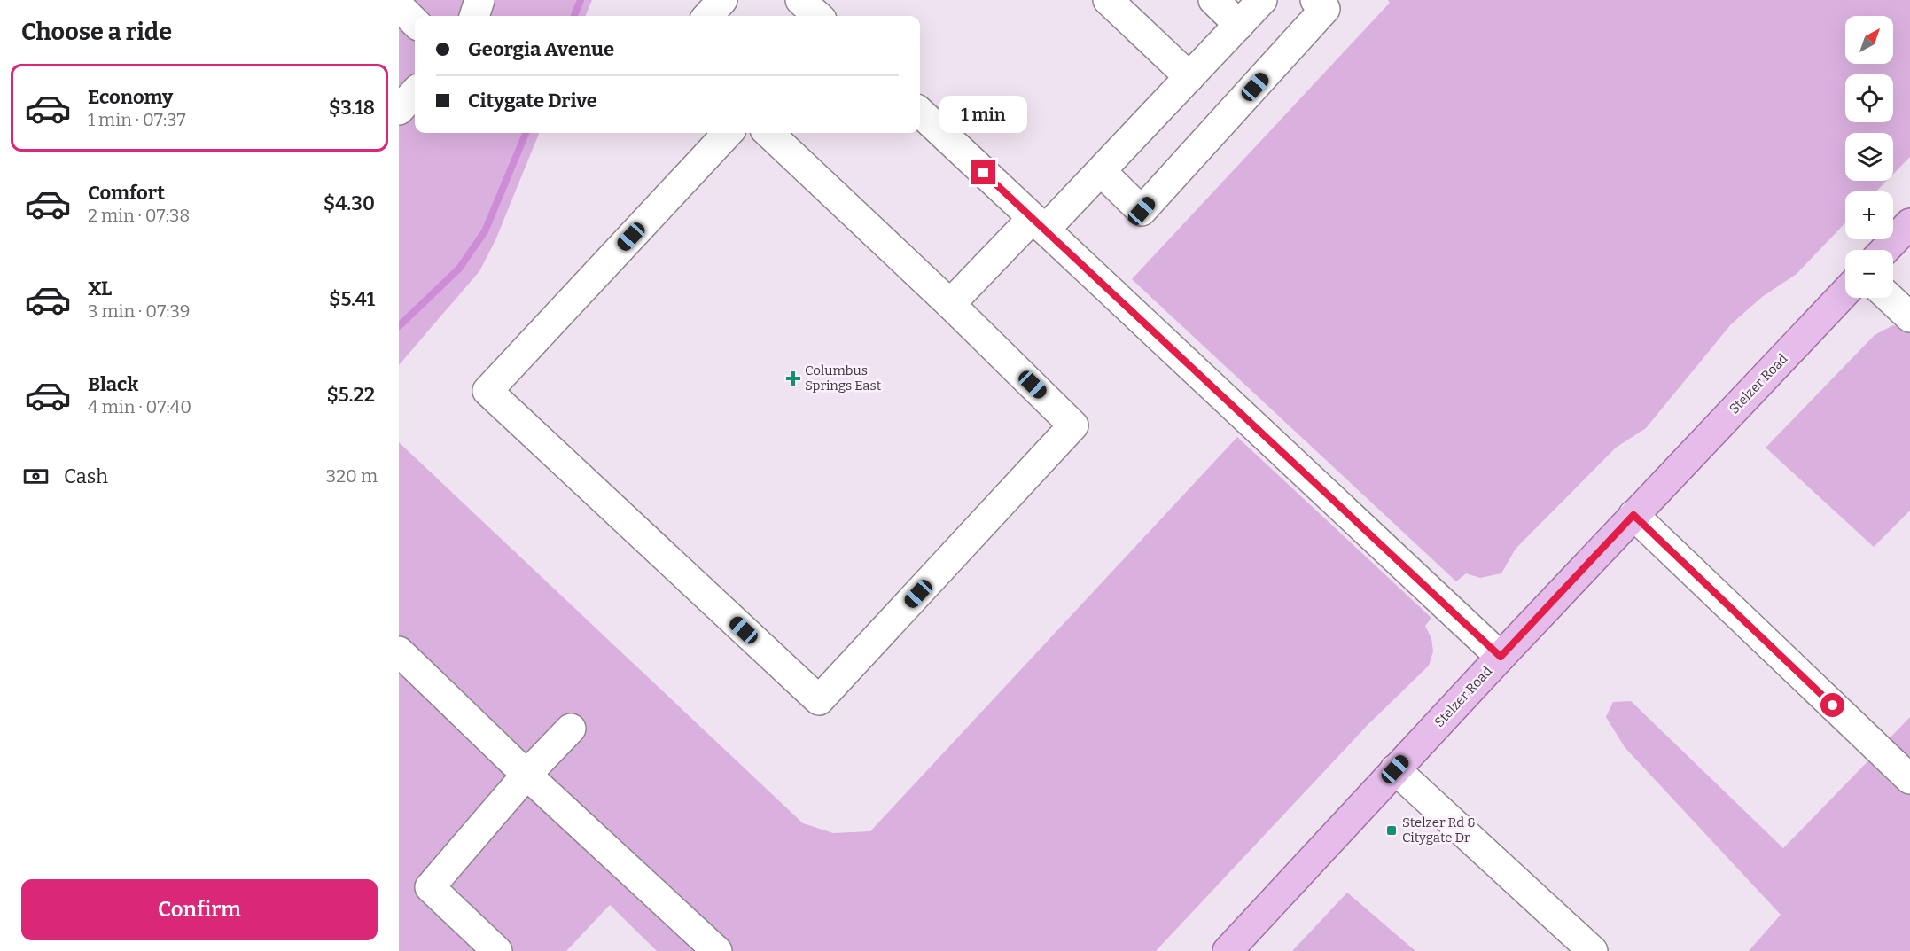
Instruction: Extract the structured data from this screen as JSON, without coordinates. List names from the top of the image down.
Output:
{
  "streets": {
    "main road": ["Stelzer Road"]
  },
  "places": {
    "health": ["Columbus Springs East"],
    "transit": ["Stelzer Rd & Citygate Dr"]
  },
  "north": "top right",
  "page": {
    "heading": "Choose a ride",
    "map_buttons": ["+", "−"],
    "banner": ["Georgia Avenue", "Citygate Drive"],
    "list": [
      {
        "name": "Economy",
        "note": "1 min · 07:37",
        "value": "$3.18"
      },
      {
        "name": "Comfort",
        "note": "2 min · 07:38",
        "value": "$4.30"
      },
      {
        "name": "XL",
        "note": "3 min · 07:39",
        "value": "$5.41"
      },
      {
        "name": "Black",
        "note": "4 min · 07:40",
        "value": "$5.22"
      }
    ],
    "bubble": "1 min",
    "pay": ["Cash", "320 m"],
    "buttons": "Confirm"
  }
}
